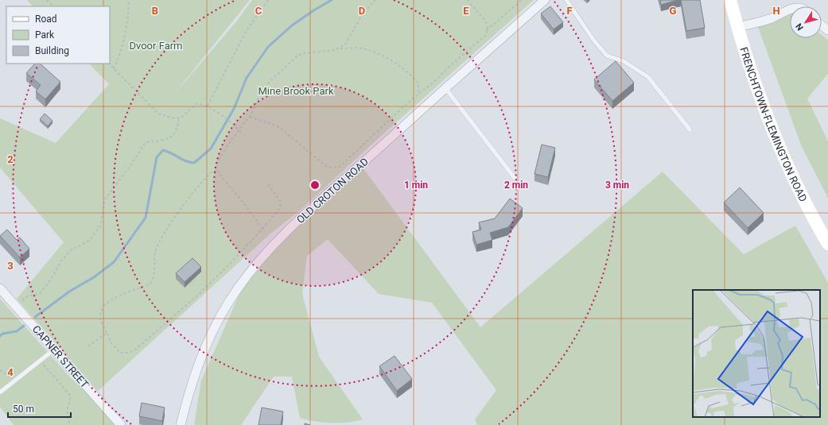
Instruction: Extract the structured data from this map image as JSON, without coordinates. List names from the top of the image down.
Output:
{
  "streets": {
    "main road": ["FRENCHTOWN-FLEMINGTON ROAD"],
    "street": ["OLD CROTON ROAD", "CAPNER STREET"]
  },
  "parks": ["Dvoor Farm", "Mine Brook Park"],
  "legend": ["Road", "Park", "Building"],
  "scale_bar": "50 m",
  "north": "bottom left",
  "grid": {
    "columns": [
      "B",
      "C",
      "D",
      "E",
      "F",
      "G",
      "H"
    ],
    "rows": ["2", "3", "4"]
  },
  "rings": ["1 min", "2 min", "3 min"]
}
